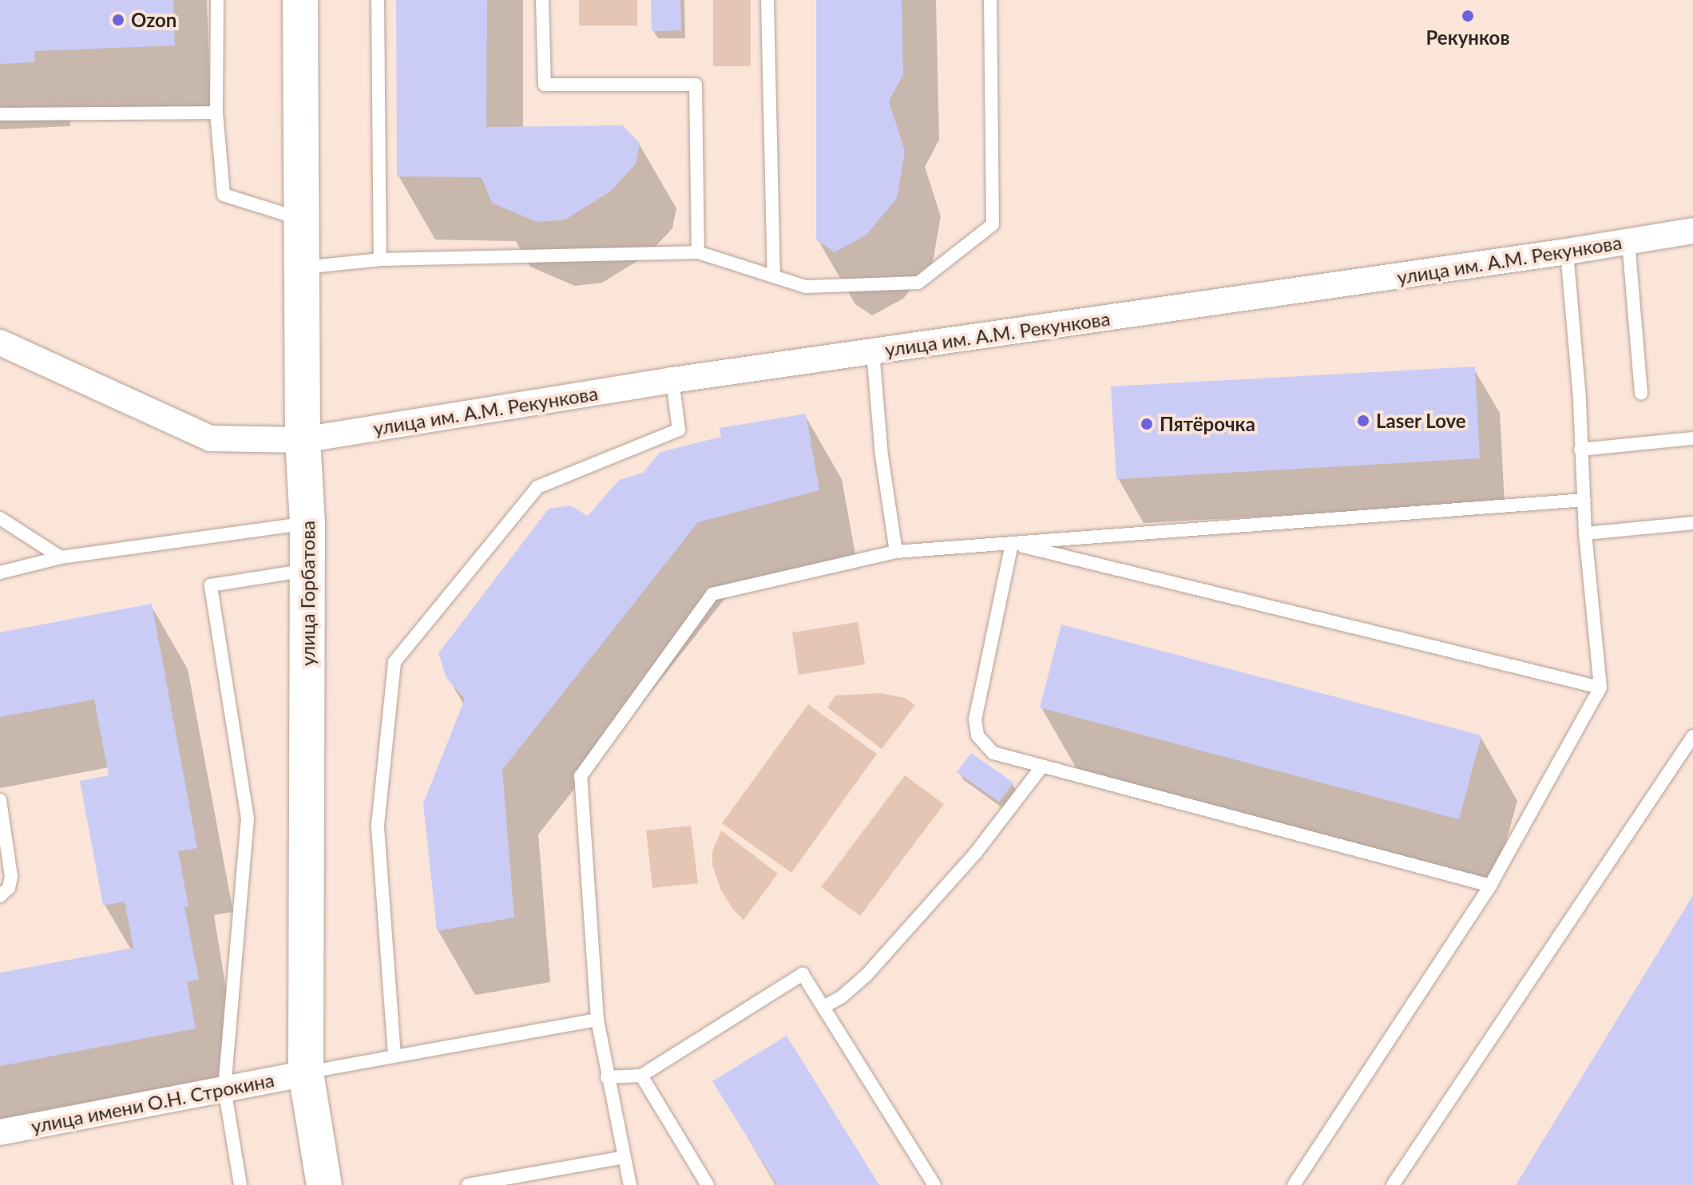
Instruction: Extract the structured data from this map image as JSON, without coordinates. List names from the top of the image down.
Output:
{
  "streets": {
    "main road": ["улица Горбатова"],
    "street": ["улица им. А.М. Рекункова", "улица имени О.Н. Строкина"]
  },
  "crossings": [
    ["улица им. А.М. Рекункова", "улица Горбатова"],
    ["улица Горбатова", "улица имени О.Н. Строкина"]
  ],
  "places": [
    "Рекунков",
    "Ozon",
    "Laser Love",
    "Пятёрочка"
  ]
}
